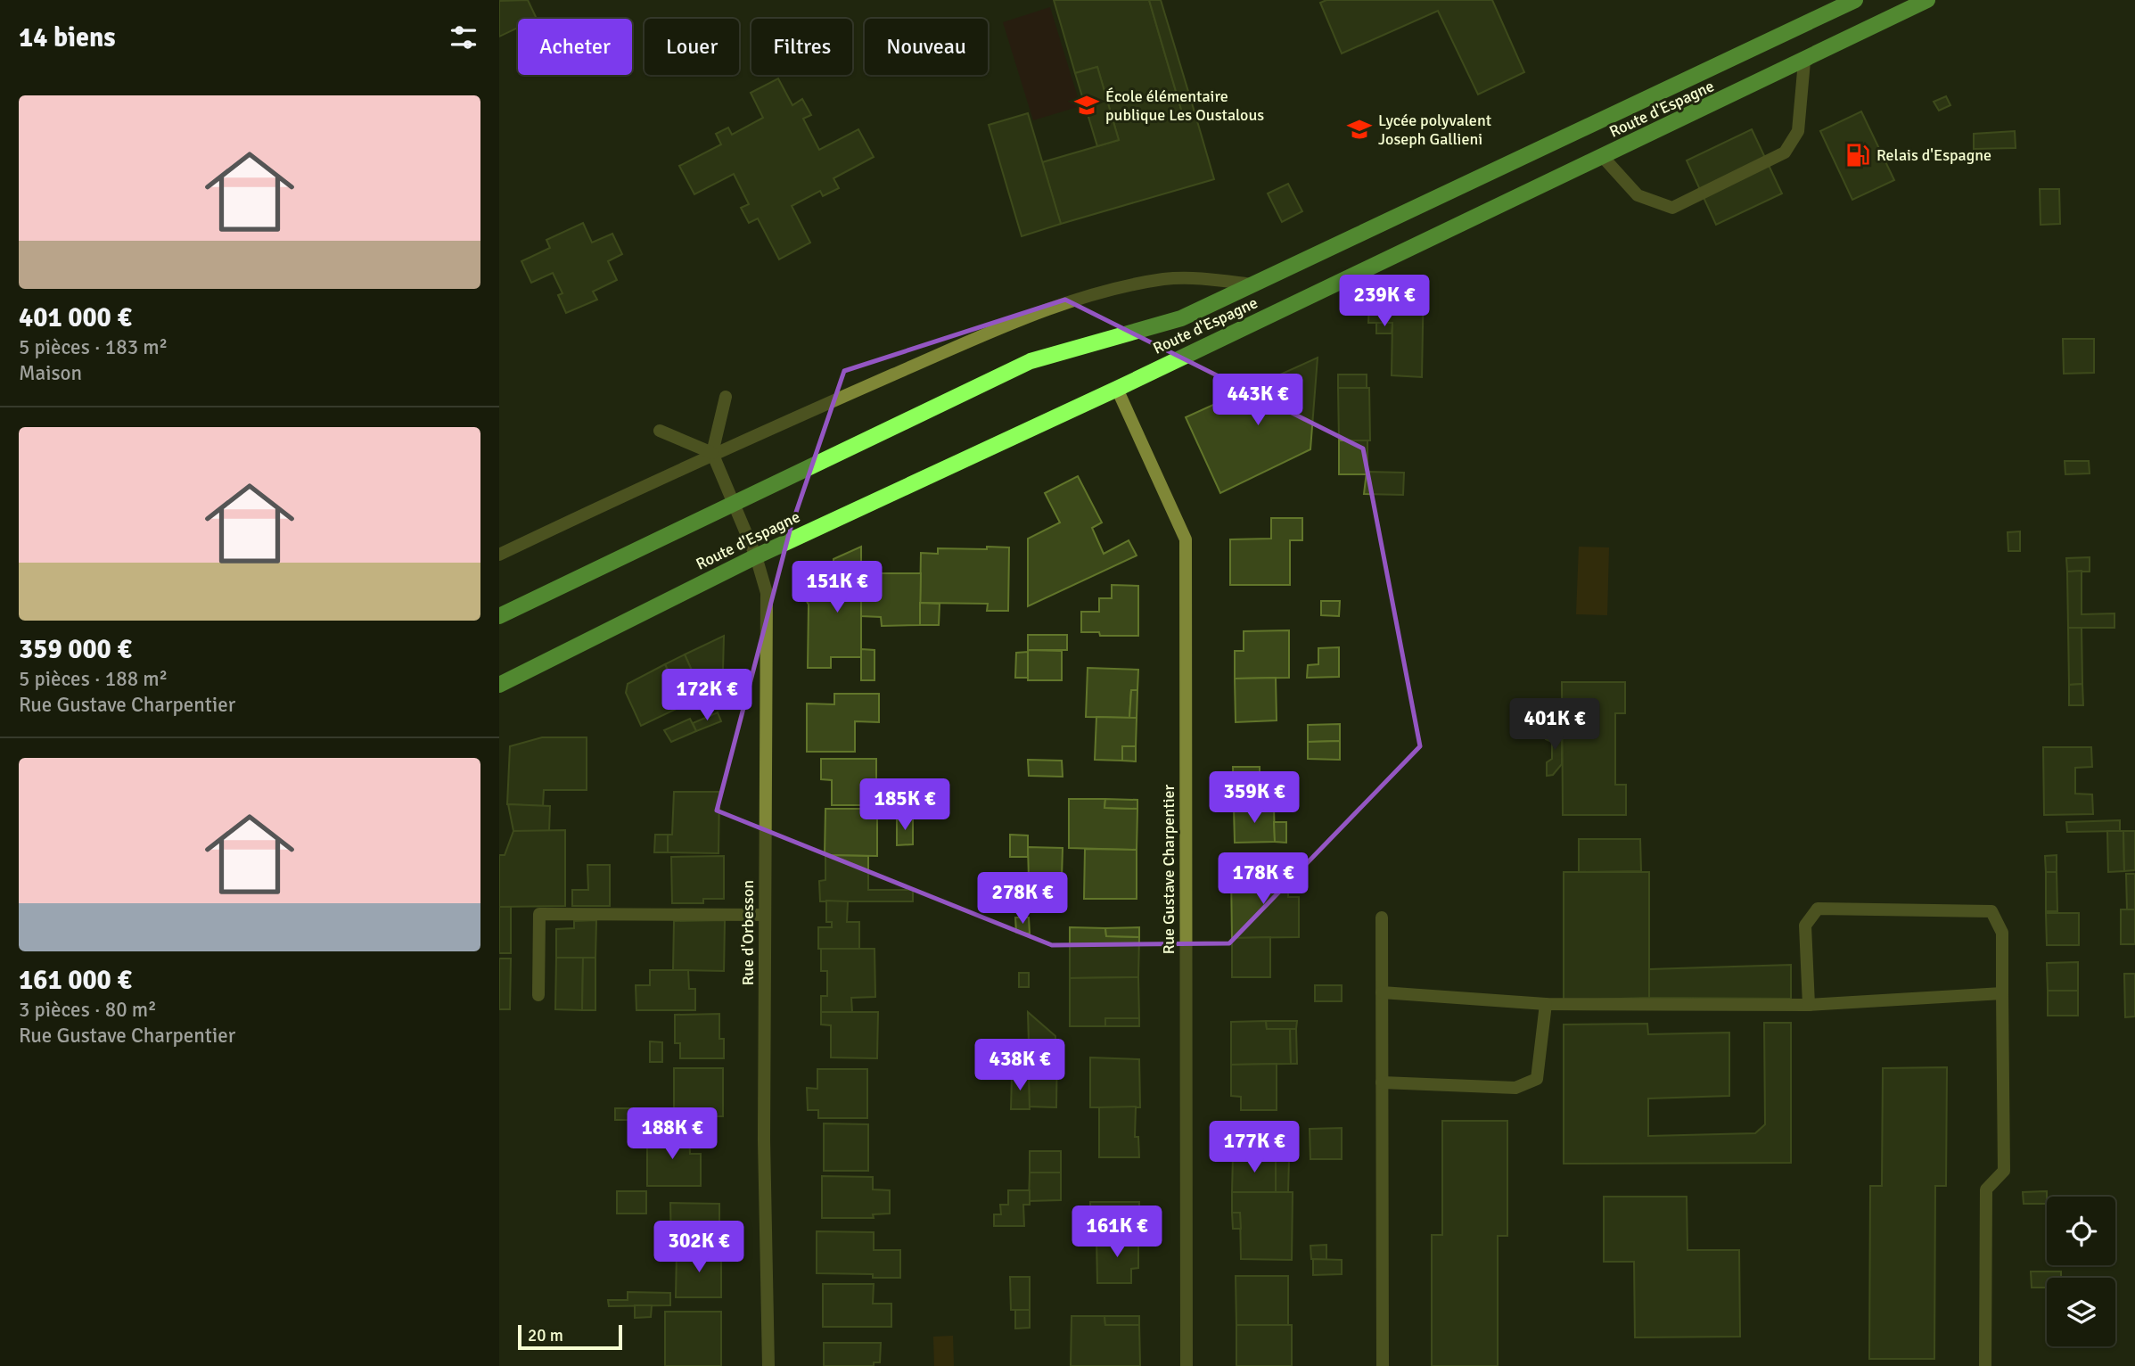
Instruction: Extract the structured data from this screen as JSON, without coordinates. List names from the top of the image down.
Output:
{
  "streets": {
    "main road": ["Route d'Espagne"],
    "street": ["Rue Gustave Charpentier", "Rue d'Orbesson"]
  },
  "crossings": [
    ["Route d'Espagne", "Rue Gustave Charpentier"],
    ["Route d'Espagne", "Rue d'Orbesson"]
  ],
  "places": {
    "school or university": ["École élémentaire publique Les Oustalous", "Lycée polyvalent Joseph Gallieni"],
    "fuel station": ["Relais d'Espagne"]
  },
  "scale_bar": "20 m",
  "page": {
    "heading": "14 biens",
    "chip": [
      "Acheter",
      "Louer",
      "Filtres",
      "Nouveau"
    ],
    "list": [
      {
        "name": "401 000 €",
        "note": "5 pièces · 183 m² · Maison"
      },
      {
        "name": "359 000 €",
        "note": "5 pièces · 188 m² · Rue Gustave Charpentier"
      },
      {
        "name": "161 000 €",
        "note": "3 pièces · 80 m² · Rue Gustave Charpentier"
      }
    ],
    "price": [
      "239K €",
      "443K €",
      "151K €",
      "172K €",
      "401K €",
      "359K €",
      "185K €",
      "178K €",
      "278K €",
      "438K €",
      "188K €",
      "177K €",
      "161K €",
      "302K €"
    ],
    "scale": "20 m"
  }
}
